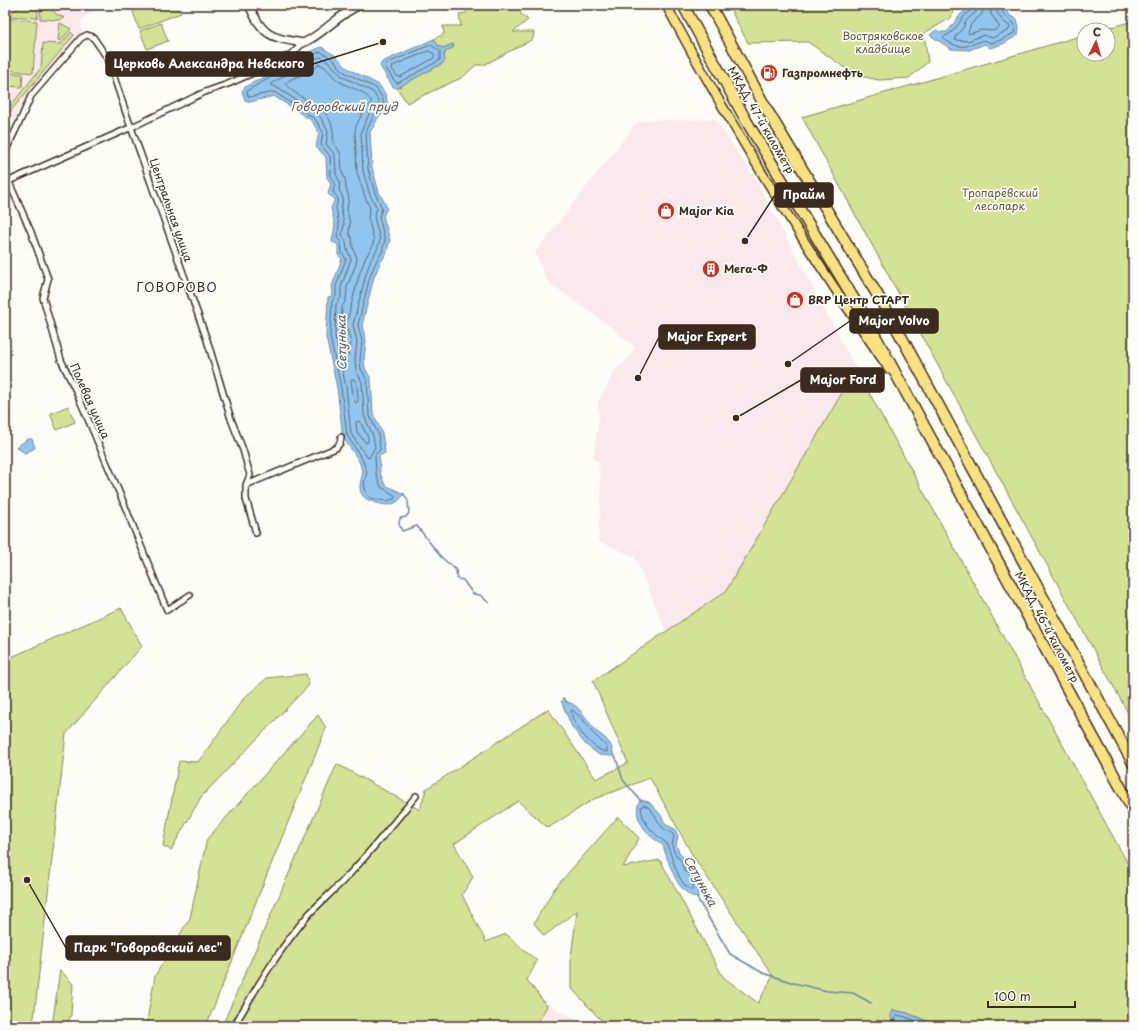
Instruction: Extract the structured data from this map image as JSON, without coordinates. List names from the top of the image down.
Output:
{
  "streets": {
    "highway": ["МКАД, 47-й километр", "МКАД, 46-й километр"],
    "street": ["Центральная улица", "Полевая улица"]
  },
  "crossings": [
    ["МКАД, 47-й километр", "МКАД, 46-й километр"]
  ],
  "districts": ["ГОВОРОВО"],
  "water": ["Говоровский пруд", "Сетунька"],
  "parks": ["Востряковское кладбище", "Тропарёвский лесопарк"],
  "places": {
    "other": [
      "Церковь Александра Невского",
      "Прайм",
      "Major Volvo",
      "Major Expert",
      "Major Ford",
      "Парк \"Говоровский лес\""
    ],
    "fuel station": ["Газпромнефть"],
    "shop": ["Major Kia", "BRP Центр СТАРТ"],
    "building": ["Мега-Ф"]
  },
  "scale_bar": "100 m",
  "north": "top"
}
